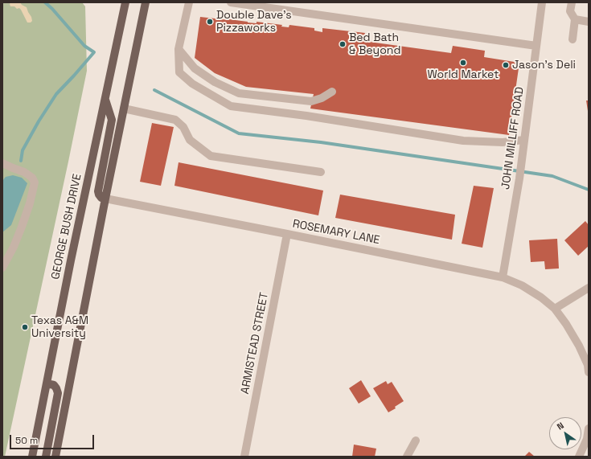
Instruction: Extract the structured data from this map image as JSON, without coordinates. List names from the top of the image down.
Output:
{
  "streets": {
    "main road": ["GEORGE BUSH DRIVE"],
    "street": ["JOHN MILLIFF ROAD", "ROSEMARY LANE", "ARMISTEAD STREET"]
  },
  "crossings": [
    ["JOHN MILLIFF ROAD", "ROSEMARY LANE"],
    ["ROSEMARY LANE", "ARMISTEAD STREET"]
  ],
  "places": [
    "Double Dave's Pizzaworks",
    "Bed Bath & Beyond",
    "World Market",
    "Jason's Deli",
    "Texas A&M University"
  ],
  "scale_bar": "50 m",
  "north": "top left"
}
